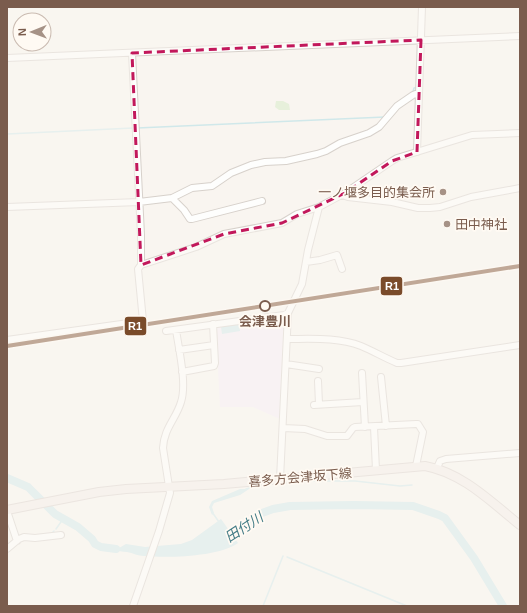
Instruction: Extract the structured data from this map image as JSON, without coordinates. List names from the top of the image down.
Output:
{
  "streets": {
    "main road": ["喜多方会津坂下線"]
  },
  "water": ["田付川"],
  "places": ["一ノ堰多目的集会所", "田中神社", "会津豊川"],
  "lines": ["transit line R1"],
  "north": "left"
}
